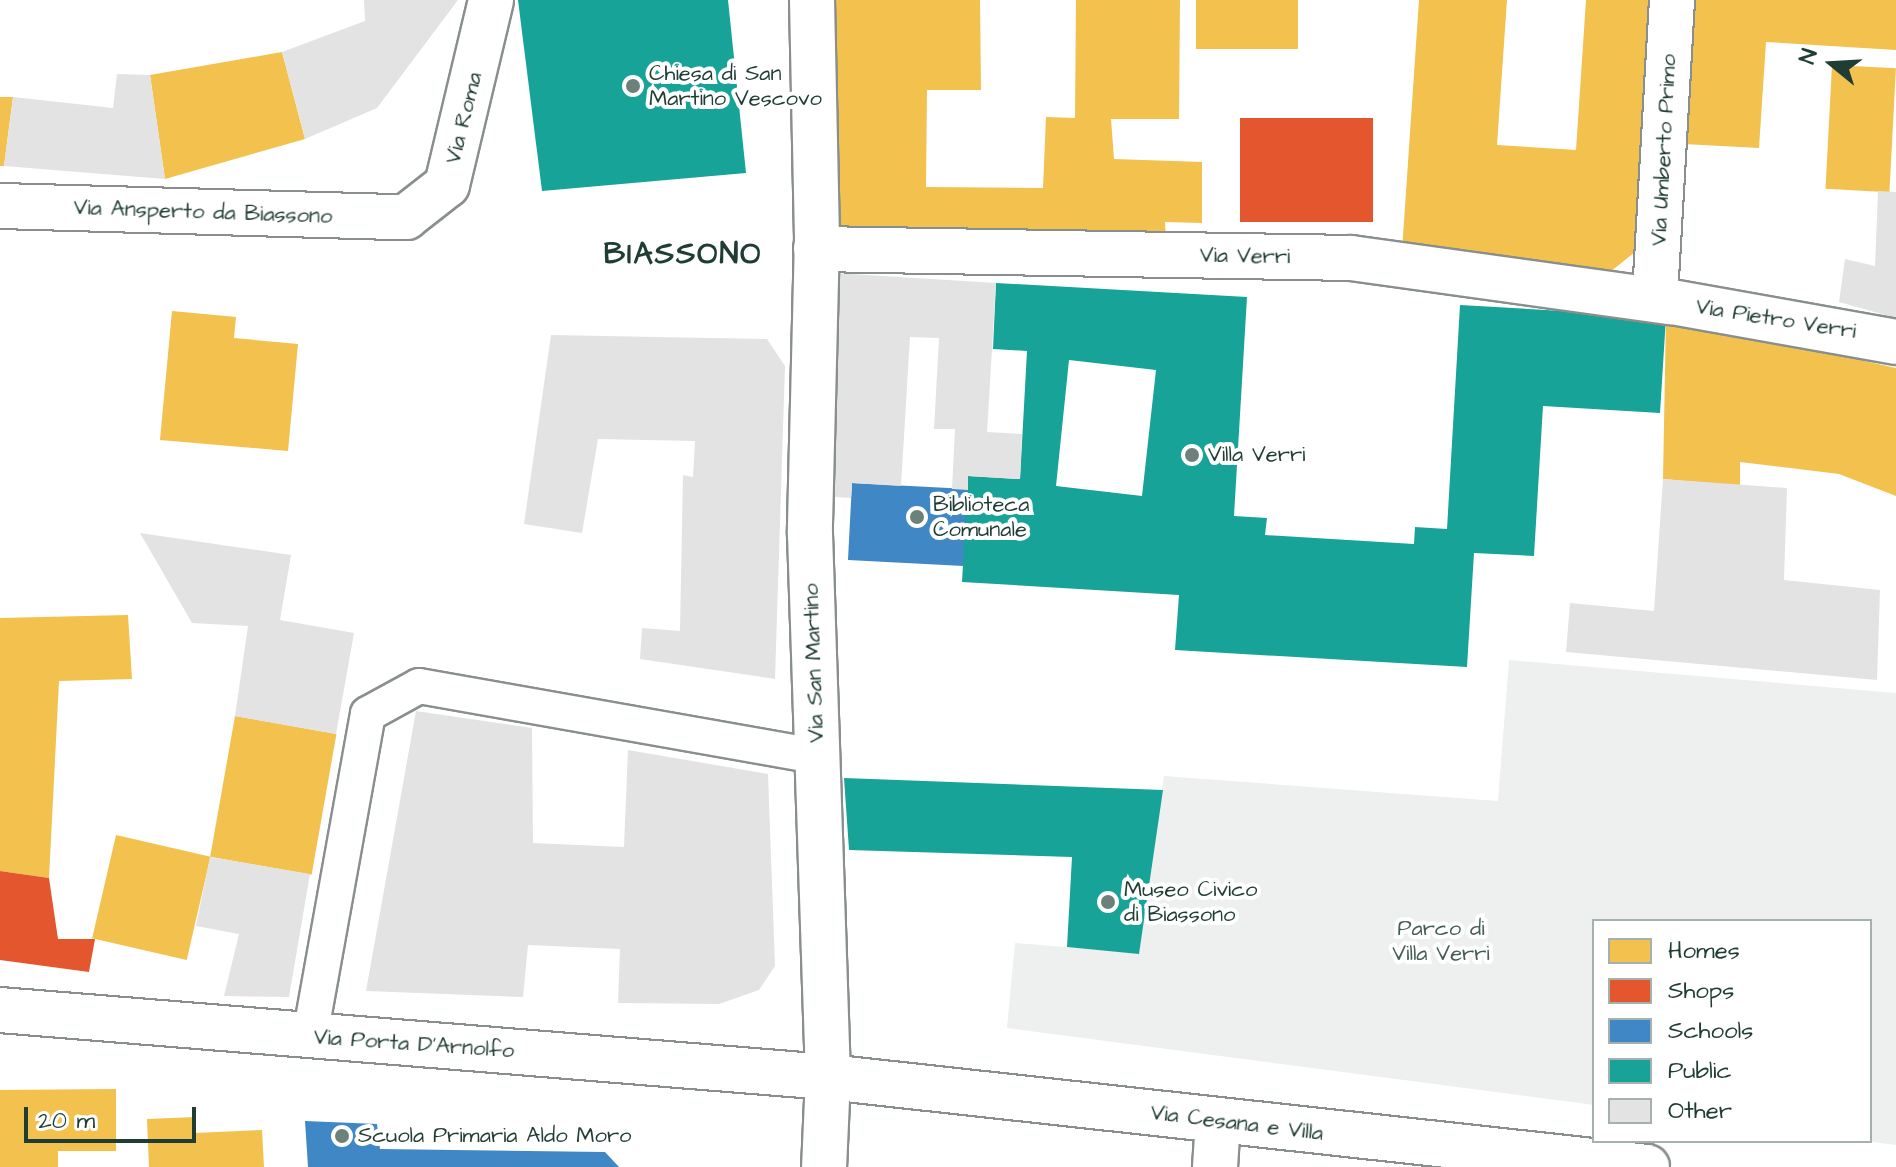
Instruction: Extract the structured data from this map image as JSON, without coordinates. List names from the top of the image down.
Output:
{
  "streets": {
    "street": [
      "Via Roma",
      "Via Umberto Primo",
      "Via Ansperto da Biassono",
      "Via Verri",
      "Via Pietro Verri",
      "Via San Martino",
      "Via Porta D'Arnolfo",
      "Via Cesana e Villa"
    ]
  },
  "crossings": [
    ["Via Roma", "Via Ansperto da Biassono"],
    ["Via Umberto Primo", "Via Verri"],
    ["Via Umberto Primo", "Via Pietro Verri"],
    ["Via Verri", "Via Pietro Verri"],
    ["Via Verri", "Via San Martino"],
    ["Via San Martino", "Via Porta D'Arnolfo"],
    ["Via San Martino", "Via Cesana e Villa"],
    ["Via Porta D'Arnolfo", "Via Cesana e Villa"]
  ],
  "districts": ["BIASSONO"],
  "parks": ["Parco di Villa Verri"],
  "places": [
    "Chiesa di San Martino Vescovo",
    "Villa Verri",
    "Biblioteca Comunale",
    "Museo Civico di Biassono",
    "Scuola Primaria Aldo Moro"
  ],
  "legend": [
    "Homes",
    "Shops",
    "Schools",
    "Public",
    "Other"
  ],
  "scale_bar": "20 m",
  "north": "left"
}
